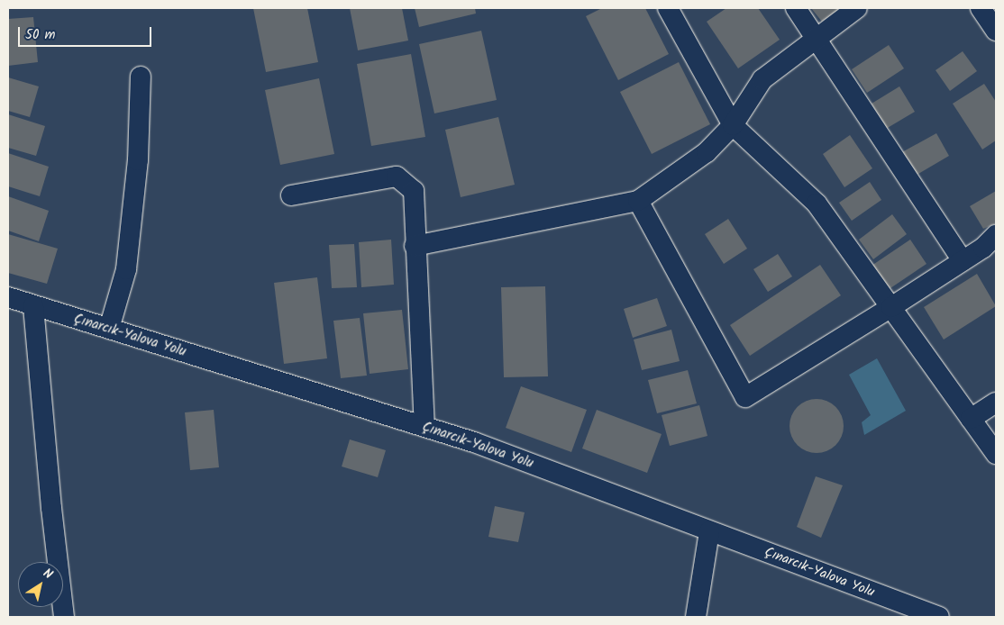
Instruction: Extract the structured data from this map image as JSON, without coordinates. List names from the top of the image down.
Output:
{
  "streets": {
    "street": ["Çınarcık-Yalova Yolu"]
  },
  "scale_bar": "50 m",
  "north": "top right"
}
